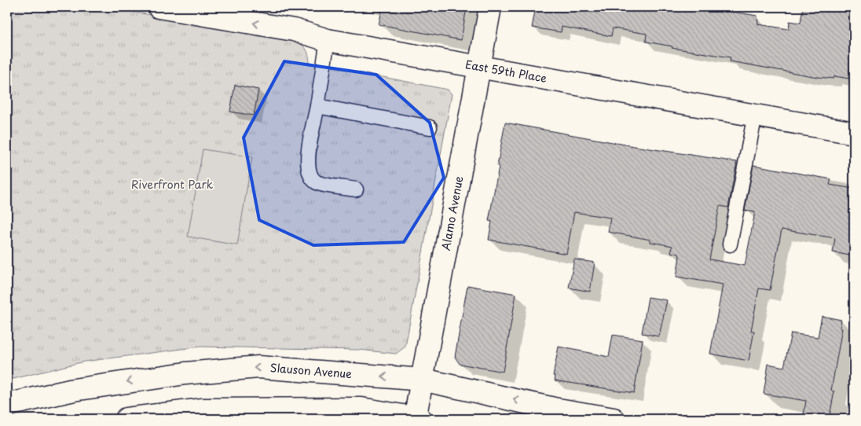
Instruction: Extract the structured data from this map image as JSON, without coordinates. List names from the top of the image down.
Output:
{
  "streets": {
    "street": ["East 59th Place", "Alamo Avenue", "Slauson Avenue"]
  },
  "crossings": [
    ["East 59th Place", "Alamo Avenue"],
    ["Alamo Avenue", "Slauson Avenue"]
  ],
  "parks": ["Riverfront Park"]
}
